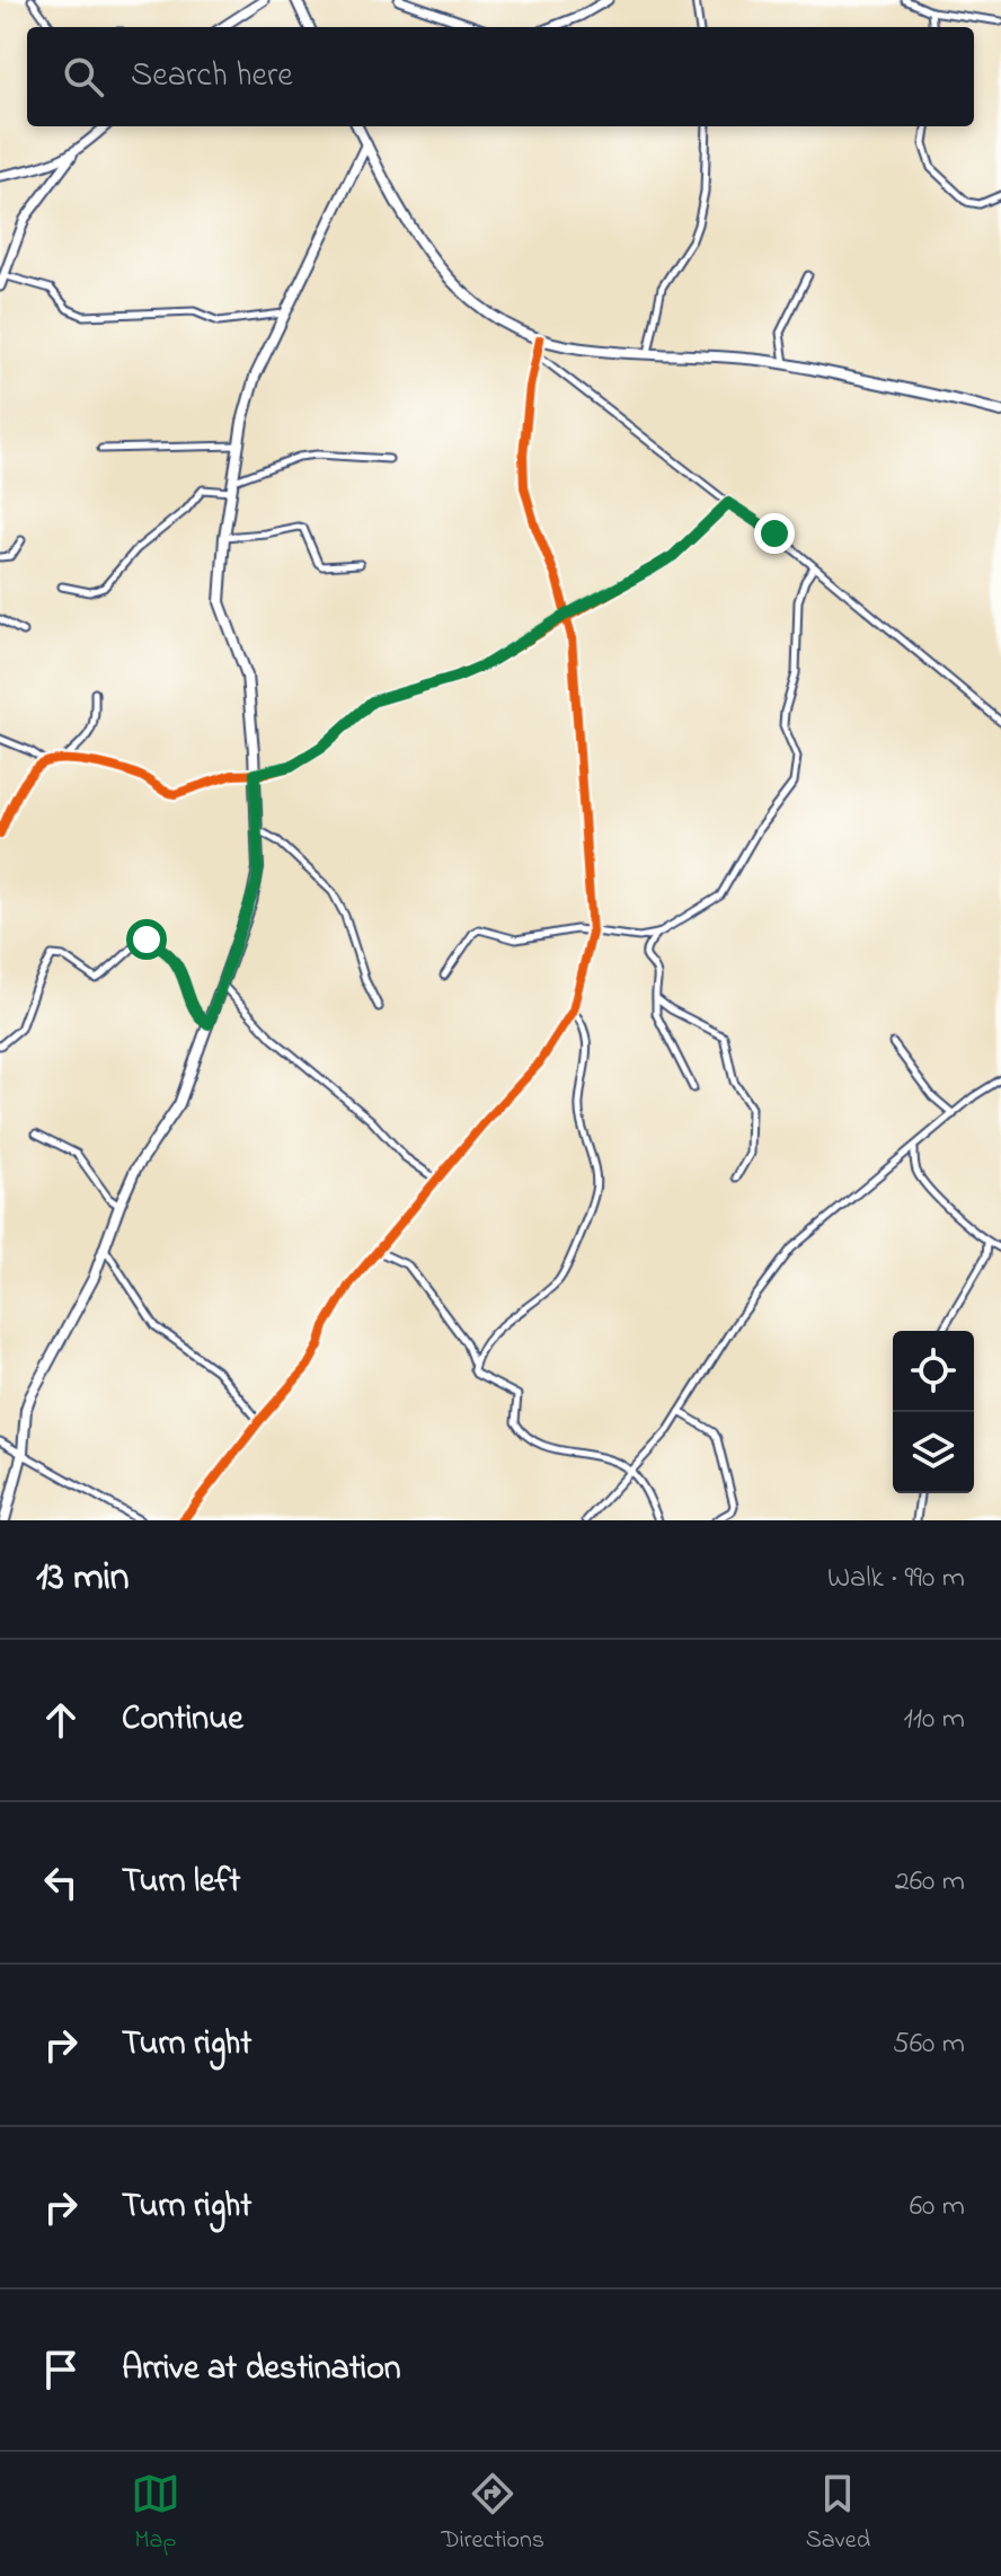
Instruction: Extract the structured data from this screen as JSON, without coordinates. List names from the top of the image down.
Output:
{
  "page": {
    "search": "Search here",
    "heading": ["13 min", "Walk · 990 m"],
    "list": [
      ["Continue", "110 m"],
      ["Turn left", "260 m"],
      ["Turn right", "560 m"],
      ["Turn right", "60 m"],
      "Arrive at destination"
    ],
    "nav": ["Map", "Directions", "Saved"]
  }
}
